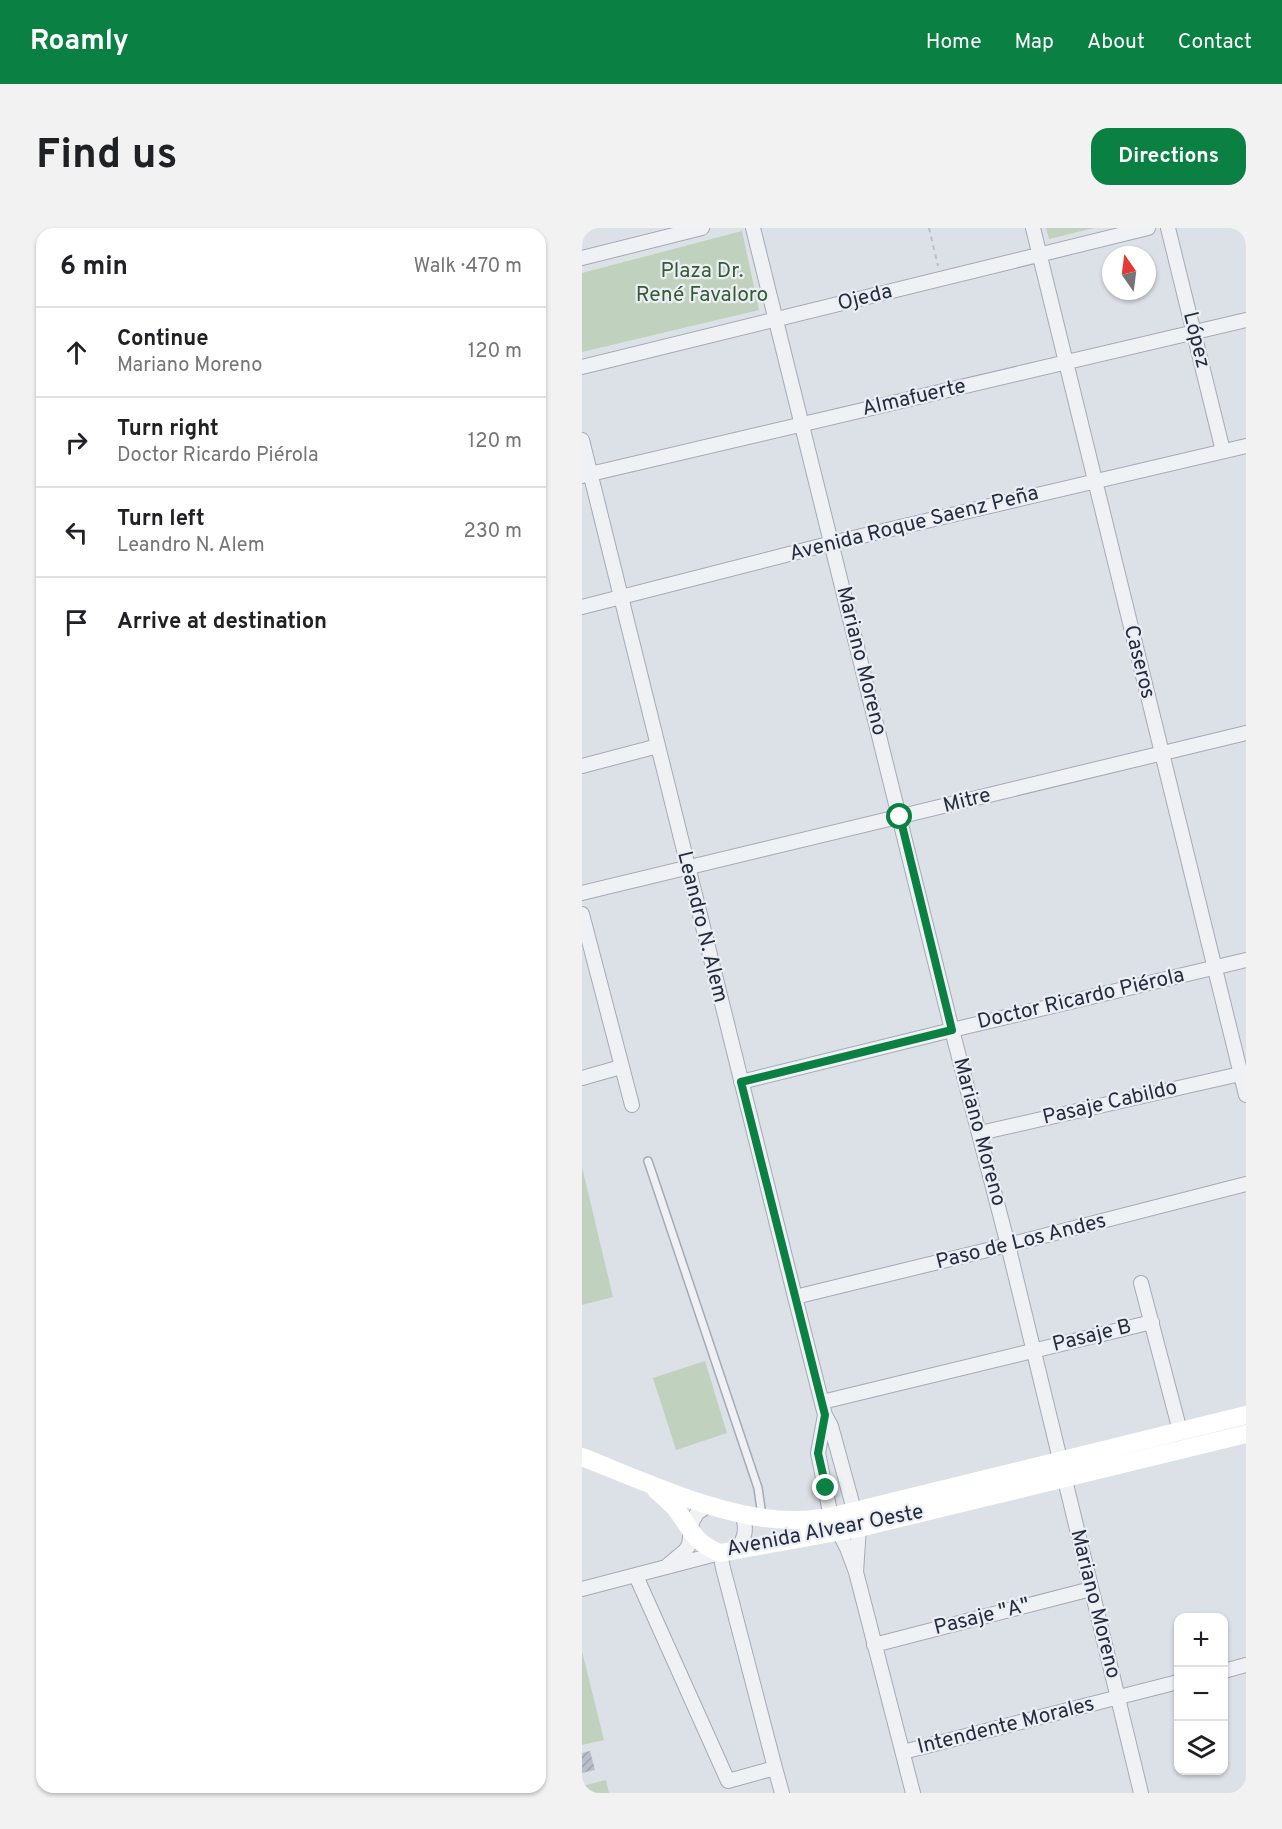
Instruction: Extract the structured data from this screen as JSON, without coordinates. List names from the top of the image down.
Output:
{
  "streets": {
    "main road": ["Avenida Alvear Oeste"],
    "street": [
      "Ojeda",
      "López",
      "Almafuerte",
      "Avenida Roque Saenz Peña",
      "Mariano Moreno",
      "Caseros",
      "Mitre",
      "Leandro N. Alem",
      "Doctor Ricardo Piérola",
      "Pasaje Cabildo",
      "Paso de Los Andes",
      "Pasaje B",
      "Pasaje \"A\"",
      "Intendente Morales"
    ]
  },
  "crossings": [
    ["Ojeda", "Mariano Moreno"],
    ["Ojeda", "Caseros"],
    ["López", "Almafuerte"],
    ["López", "Avenida Roque Saenz Peña"],
    ["Almafuerte", "Mariano Moreno"],
    ["Almafuerte", "Caseros"],
    ["Almafuerte", "Leandro N. Alem"],
    ["Avenida Roque Saenz Peña", "Mariano Moreno"],
    ["Avenida Roque Saenz Peña", "Caseros"],
    ["Avenida Roque Saenz Peña", "Leandro N. Alem"],
    ["Mariano Moreno", "Mitre"],
    ["Mariano Moreno", "Doctor Ricardo Piérola"],
    ["Mariano Moreno", "Pasaje Cabildo"],
    ["Mariano Moreno", "Paso de Los Andes"],
    ["Mariano Moreno", "Pasaje B"],
    ["Mariano Moreno", "Avenida Alvear Oeste"],
    ["Mariano Moreno", "Pasaje \"A\""],
    ["Mariano Moreno", "Intendente Morales"],
    ["Caseros", "Mitre"],
    ["Caseros", "Doctor Ricardo Piérola"],
    ["Caseros", "Pasaje Cabildo"],
    ["Mitre", "Leandro N. Alem"],
    ["Leandro N. Alem", "Doctor Ricardo Piérola"],
    ["Leandro N. Alem", "Paso de Los Andes"],
    ["Leandro N. Alem", "Pasaje B"],
    ["Leandro N. Alem", "Avenida Alvear Oeste"],
    ["Leandro N. Alem", "Pasaje \"A\""],
    ["Leandro N. Alem", "Intendente Morales"]
  ],
  "parks": ["Plaza Dr. René Favaloro"],
  "north": "top",
  "page": {
    "header": "Roamly",
    "nav": [
      "Home",
      "Map",
      "About",
      "Contact"
    ],
    "buttons": "Directions",
    "title": "Find us",
    "heading": ["6 min", "Walk · 470 m"],
    "list": [
      ["Continue", "Mariano Moreno", "120 m"],
      ["Turn right", "Doctor Ricardo Piérola", "120 m"],
      ["Turn left", "Leandro N. Alem", "230 m"],
      "Arrive at destination"
    ],
    "map_buttons": ["+", "−"]
  }
}
